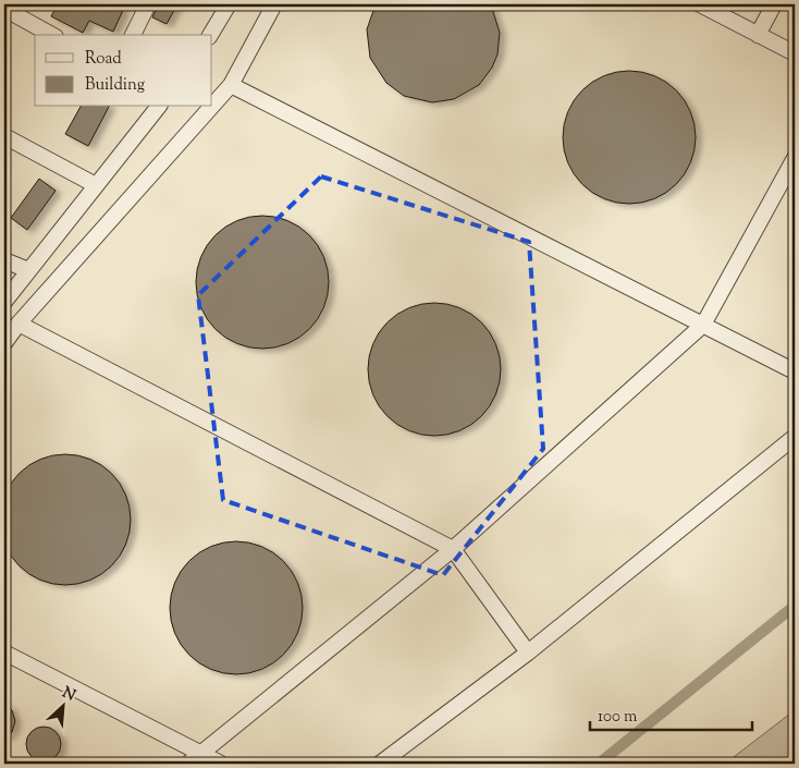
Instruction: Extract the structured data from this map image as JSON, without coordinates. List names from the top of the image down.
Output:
{
  "legend": ["Road", "Building"],
  "scale_bar": "100 m",
  "north": "top right"
}
